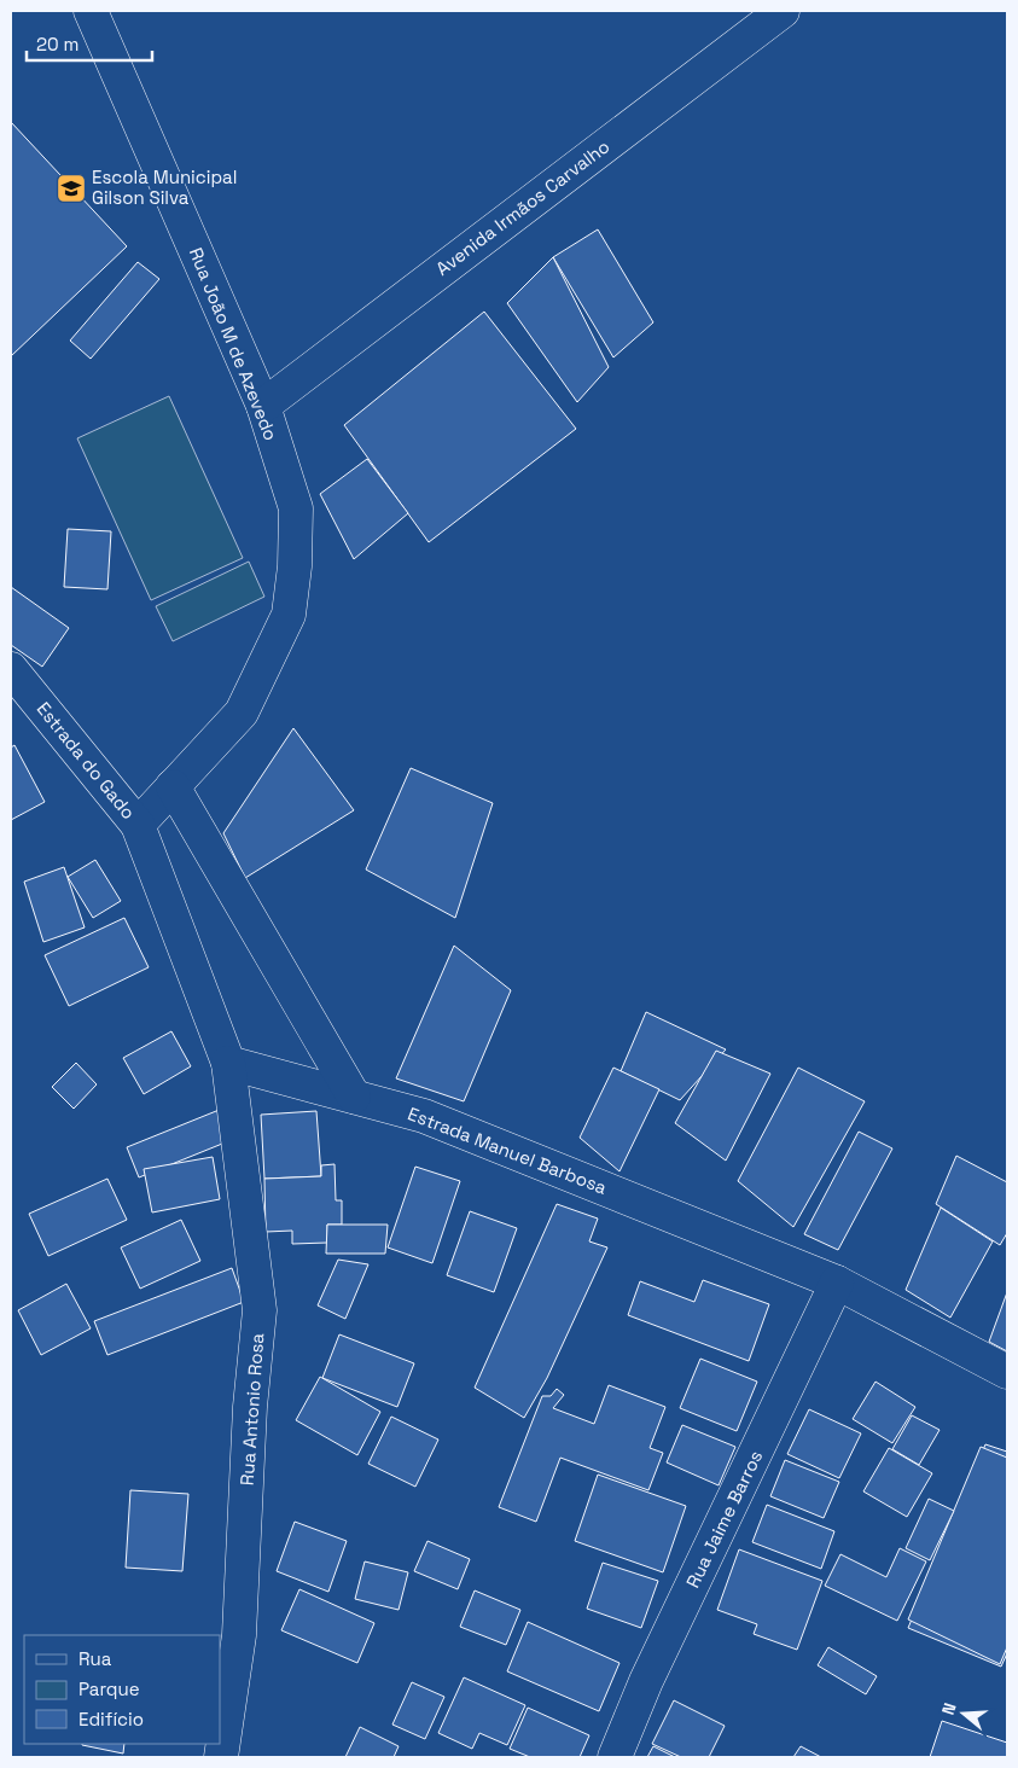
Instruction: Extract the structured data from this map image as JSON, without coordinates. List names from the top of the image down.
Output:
{
  "streets": {
    "street": [
      "Avenida Irmãos Carvalho",
      "Rua João M de Azevedo",
      "Estrada do Gado",
      "Estrada Manuel Barbosa",
      "Rua Antonio Rosa",
      "Rua Jaime Barros"
    ]
  },
  "crossings": [
    ["Avenida Irmãos Carvalho", "Rua João M de Azevedo"],
    ["Rua João M de Azevedo", "Estrada do Gado"],
    ["Estrada Manuel Barbosa", "Rua Antonio Rosa"],
    ["Estrada Manuel Barbosa", "Rua Jaime Barros"]
  ],
  "places": {
    "school or university": ["Escola Municipal Gilson Silva"]
  },
  "legend": ["Rua", "Parque", "Edifício"],
  "scale_bar": "20 m",
  "north": "left"
}
